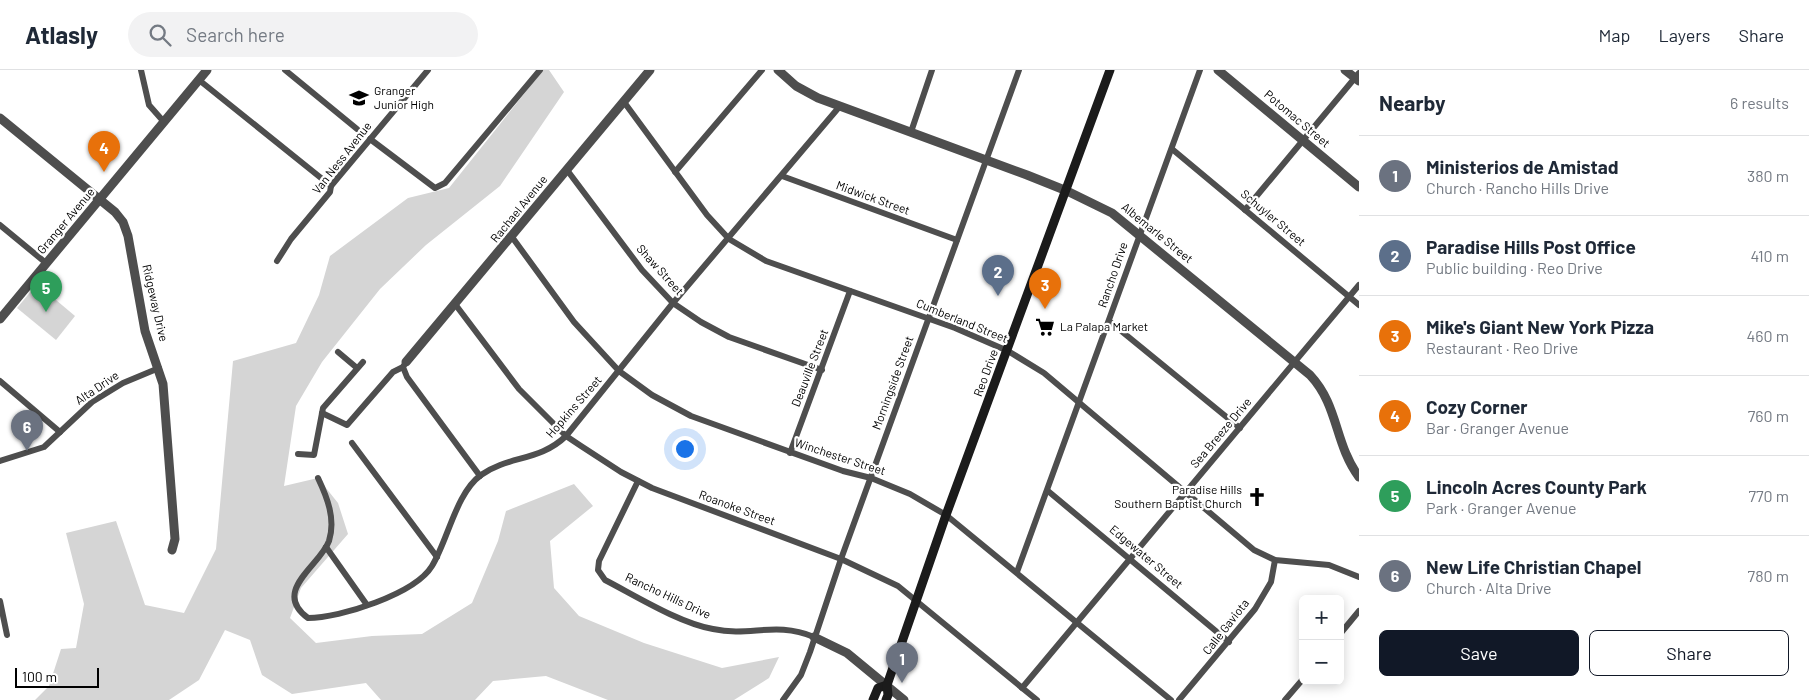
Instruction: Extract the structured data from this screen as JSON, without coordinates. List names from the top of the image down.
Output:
{
  "streets": {
    "main road": ["Reo Drive"],
    "street": [
      "Potomac Street",
      "Van Ness Avenue",
      "Midwick Street",
      "Rachael Avenue",
      "Schuyler Street",
      "Granger Avenue",
      "Albemarle Street",
      "Shaw Street",
      "Rancho Drive",
      "Ridgeway Drive",
      "Cumberland Street",
      "Deauville Street",
      "Morningside Street",
      "Alta Drive",
      "Hopkins Street",
      "Sea Breeze Drive",
      "Winchester Street",
      "Roanoke Street",
      "Edgewater Street",
      "Rancho Hills Drive",
      "Calle Gaviota"
    ]
  },
  "crossings": [
    ["Midwick Street", "Morningside Street"],
    ["Midwick Street", "Hopkins Street"],
    ["Rachael Avenue", "Shaw Street"],
    ["Rachael Avenue", "Cumberland Street"],
    ["Rachael Avenue", "Winchester Street"],
    ["Rachael Avenue", "Roanoke Street"],
    ["Schuyler Street", "Rancho Drive"],
    ["Schuyler Street", "Sea Breeze Drive"],
    ["Granger Avenue", "Ridgeway Drive"],
    ["Albemarle Street", "Rancho Drive"],
    ["Albemarle Street", "Reo Drive"],
    ["Albemarle Street", "Morningside Street"],
    ["Albemarle Street", "Hopkins Street"],
    ["Albemarle Street", "Sea Breeze Drive"],
    ["Shaw Street", "Deauville Street"],
    ["Shaw Street", "Hopkins Street"],
    ["Rancho Drive", "Cumberland Street"],
    ["Rancho Drive", "Winchester Street"],
    ["Rancho Drive", "Edgewater Street"],
    ["Ridgeway Drive", "Alta Drive"],
    ["Cumberland Street", "Deauville Street"],
    ["Cumberland Street", "Reo Drive"],
    ["Cumberland Street", "Morningside Street"],
    ["Cumberland Street", "Hopkins Street"],
    ["Cumberland Street", "Sea Breeze Drive"],
    ["Cumberland Street", "Calle Gaviota"],
    ["Deauville Street", "Winchester Street"],
    ["Reo Drive", "Winchester Street"],
    ["Reo Drive", "Roanoke Street"],
    ["Reo Drive", "Rancho Hills Drive"],
    ["Morningside Street", "Winchester Street"],
    ["Morningside Street", "Roanoke Street"],
    ["Morningside Street", "Rancho Hills Drive"],
    ["Hopkins Street", "Winchester Street"],
    ["Hopkins Street", "Roanoke Street"],
    ["Sea Breeze Drive", "Winchester Street"],
    ["Sea Breeze Drive", "Roanoke Street"],
    ["Sea Breeze Drive", "Edgewater Street"],
    ["Roanoke Street", "Rancho Hills Drive"],
    ["Edgewater Street", "Calle Gaviota"]
  ],
  "places": {
    "school or university": ["Granger Junior High"],
    "supermarket": ["La Palapa Market"],
    "church": ["Paradise Hills Southern Baptist Church"]
  },
  "scale_bar": "100 m",
  "page": {
    "header": "Atlasly",
    "search": "Search here",
    "nav": ["Map", "Layers", "Share"],
    "heading": ["Nearby", "6 results"],
    "pins": [
      "4",
      "2",
      "3",
      "5",
      "6",
      "1"
    ],
    "list": [
      {
        "mark": "1",
        "name": "Ministerios de Amistad",
        "note": "Church · Rancho Hills Drive",
        "value": "380 m"
      },
      {
        "mark": "2",
        "name": "Paradise Hills Post Office",
        "note": "Public building · Reo Drive",
        "value": "410 m"
      },
      {
        "mark": "3",
        "name": "Mike's Giant New York Pizza",
        "note": "Restaurant · Reo Drive",
        "value": "460 m"
      },
      {
        "mark": "4",
        "name": "Cozy Corner",
        "note": "Bar · Granger Avenue",
        "value": "760 m"
      },
      {
        "mark": "5",
        "name": "Lincoln Acres County Park",
        "note": "Park · Granger Avenue",
        "value": "770 m"
      },
      {
        "mark": "6",
        "name": "New Life Christian Chapel",
        "note": "Church · Alta Drive",
        "value": "780 m"
      }
    ],
    "map_buttons": ["+", "−"],
    "buttons": ["Save", "Share"],
    "scale": "100 m"
  }
}
